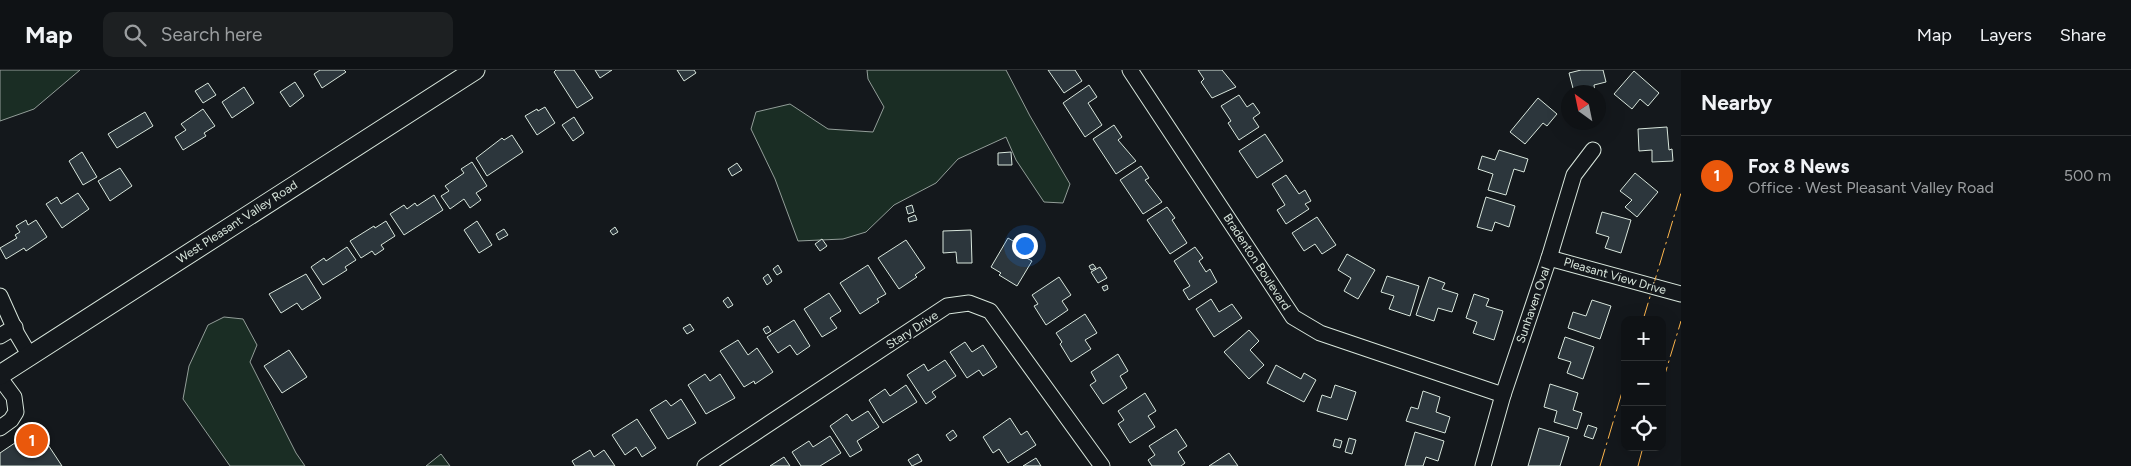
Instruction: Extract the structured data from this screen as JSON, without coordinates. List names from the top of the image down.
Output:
{
  "streets": {
    "main road": ["West Pleasant Valley Road"],
    "street": [
      "Bradenton Boulevard",
      "Pleasant View Drive",
      "Sunhaven Oval",
      "Stary Drive"
    ]
  },
  "crossings": [
    ["Bradenton Boulevard", "Sunhaven Oval"],
    ["Pleasant View Drive", "Sunhaven Oval"]
  ],
  "north": "top left",
  "page": {
    "header": "Map",
    "search": "Search here",
    "nav": ["Map", "Layers", "Share"],
    "heading": "Nearby",
    "list": [
      {
        "mark": "1",
        "name": "Fox 8 News",
        "note": "Office · West Pleasant Valley Road",
        "value": "500 m"
      }
    ],
    "map_buttons": ["+", "−"],
    "pins": "1"
  }
}
